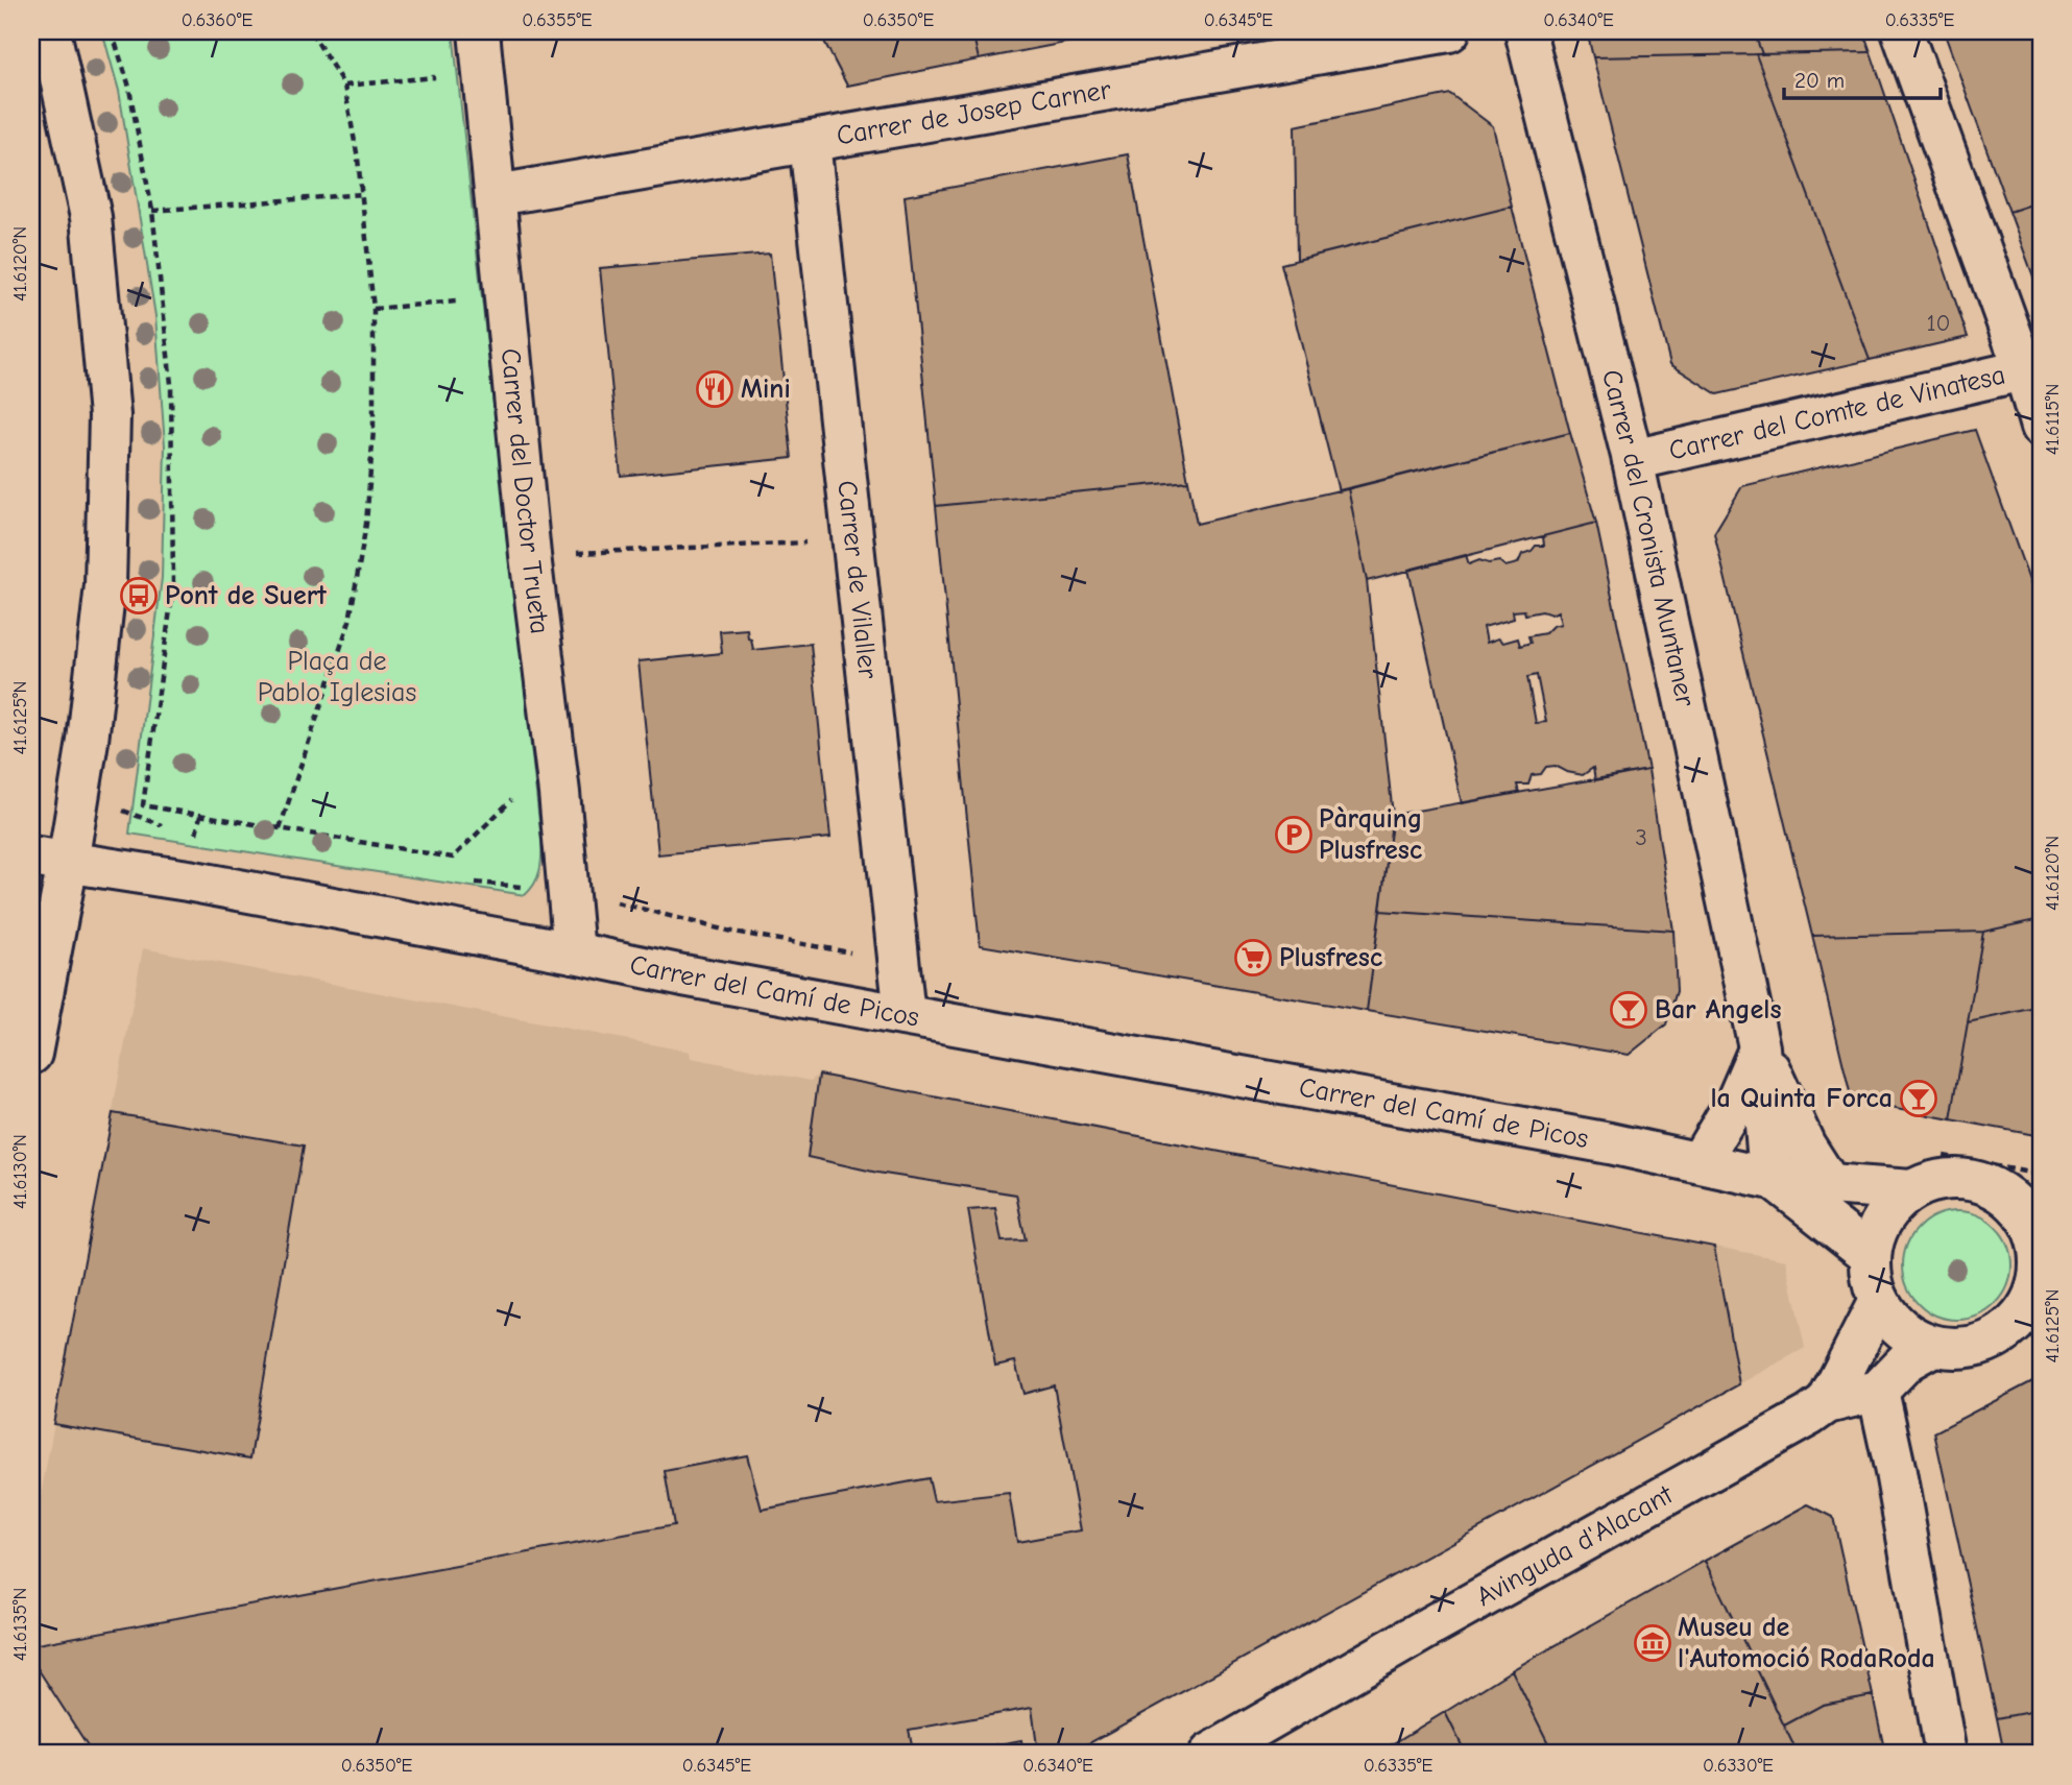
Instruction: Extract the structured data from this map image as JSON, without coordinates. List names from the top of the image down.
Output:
{
  "streets": {
    "street": [
      "Carrer de Josep Carner",
      "Carrer del Comte de Vinatesa",
      "Carrer del Doctor Trueta",
      "Carrer del Cronista Muntaner",
      "Carrer de Vilaller",
      "Carrer del Camí de Picos",
      "Avinguda d'Alacant"
    ]
  },
  "crossings": [
    ["Carrer de Josep Carner", "Carrer del Doctor Trueta"],
    ["Carrer de Josep Carner", "Carrer de Vilaller"],
    ["Carrer del Comte de Vinatesa", "Carrer del Cronista Muntaner"],
    ["Carrer del Doctor Trueta", "Carrer del Camí de Picos"],
    ["Carrer del Cronista Muntaner", "Carrer del Camí de Picos"],
    ["Carrer de Vilaller", "Carrer del Camí de Picos"]
  ],
  "parks": ["Plaça de Pablo Iglesias"],
  "places": {
    "restaurant": ["Mini"],
    "bus stop": ["Pont de Suert"],
    "parking": ["Pàrquing Plusfresc"],
    "supermarket": ["Plusfresc"],
    "bar": ["Bar Angels", "la Quinta Forca"],
    "museum": ["Museu de l'Automoció RodaRoda"]
  },
  "house_numbers": ["10", "3"],
  "scale_bar": "20 m",
  "coordinates": [
    "0.6360°E",
    "0.6355°E",
    "0.6350°E",
    "0.6345°E",
    "0.6340°E",
    "0.6335°E",
    "41.6120°N",
    "41.6115°N",
    "41.6125°N",
    "41.6130°N",
    "41.6135°N",
    "0.6330°E"
  ]
}
